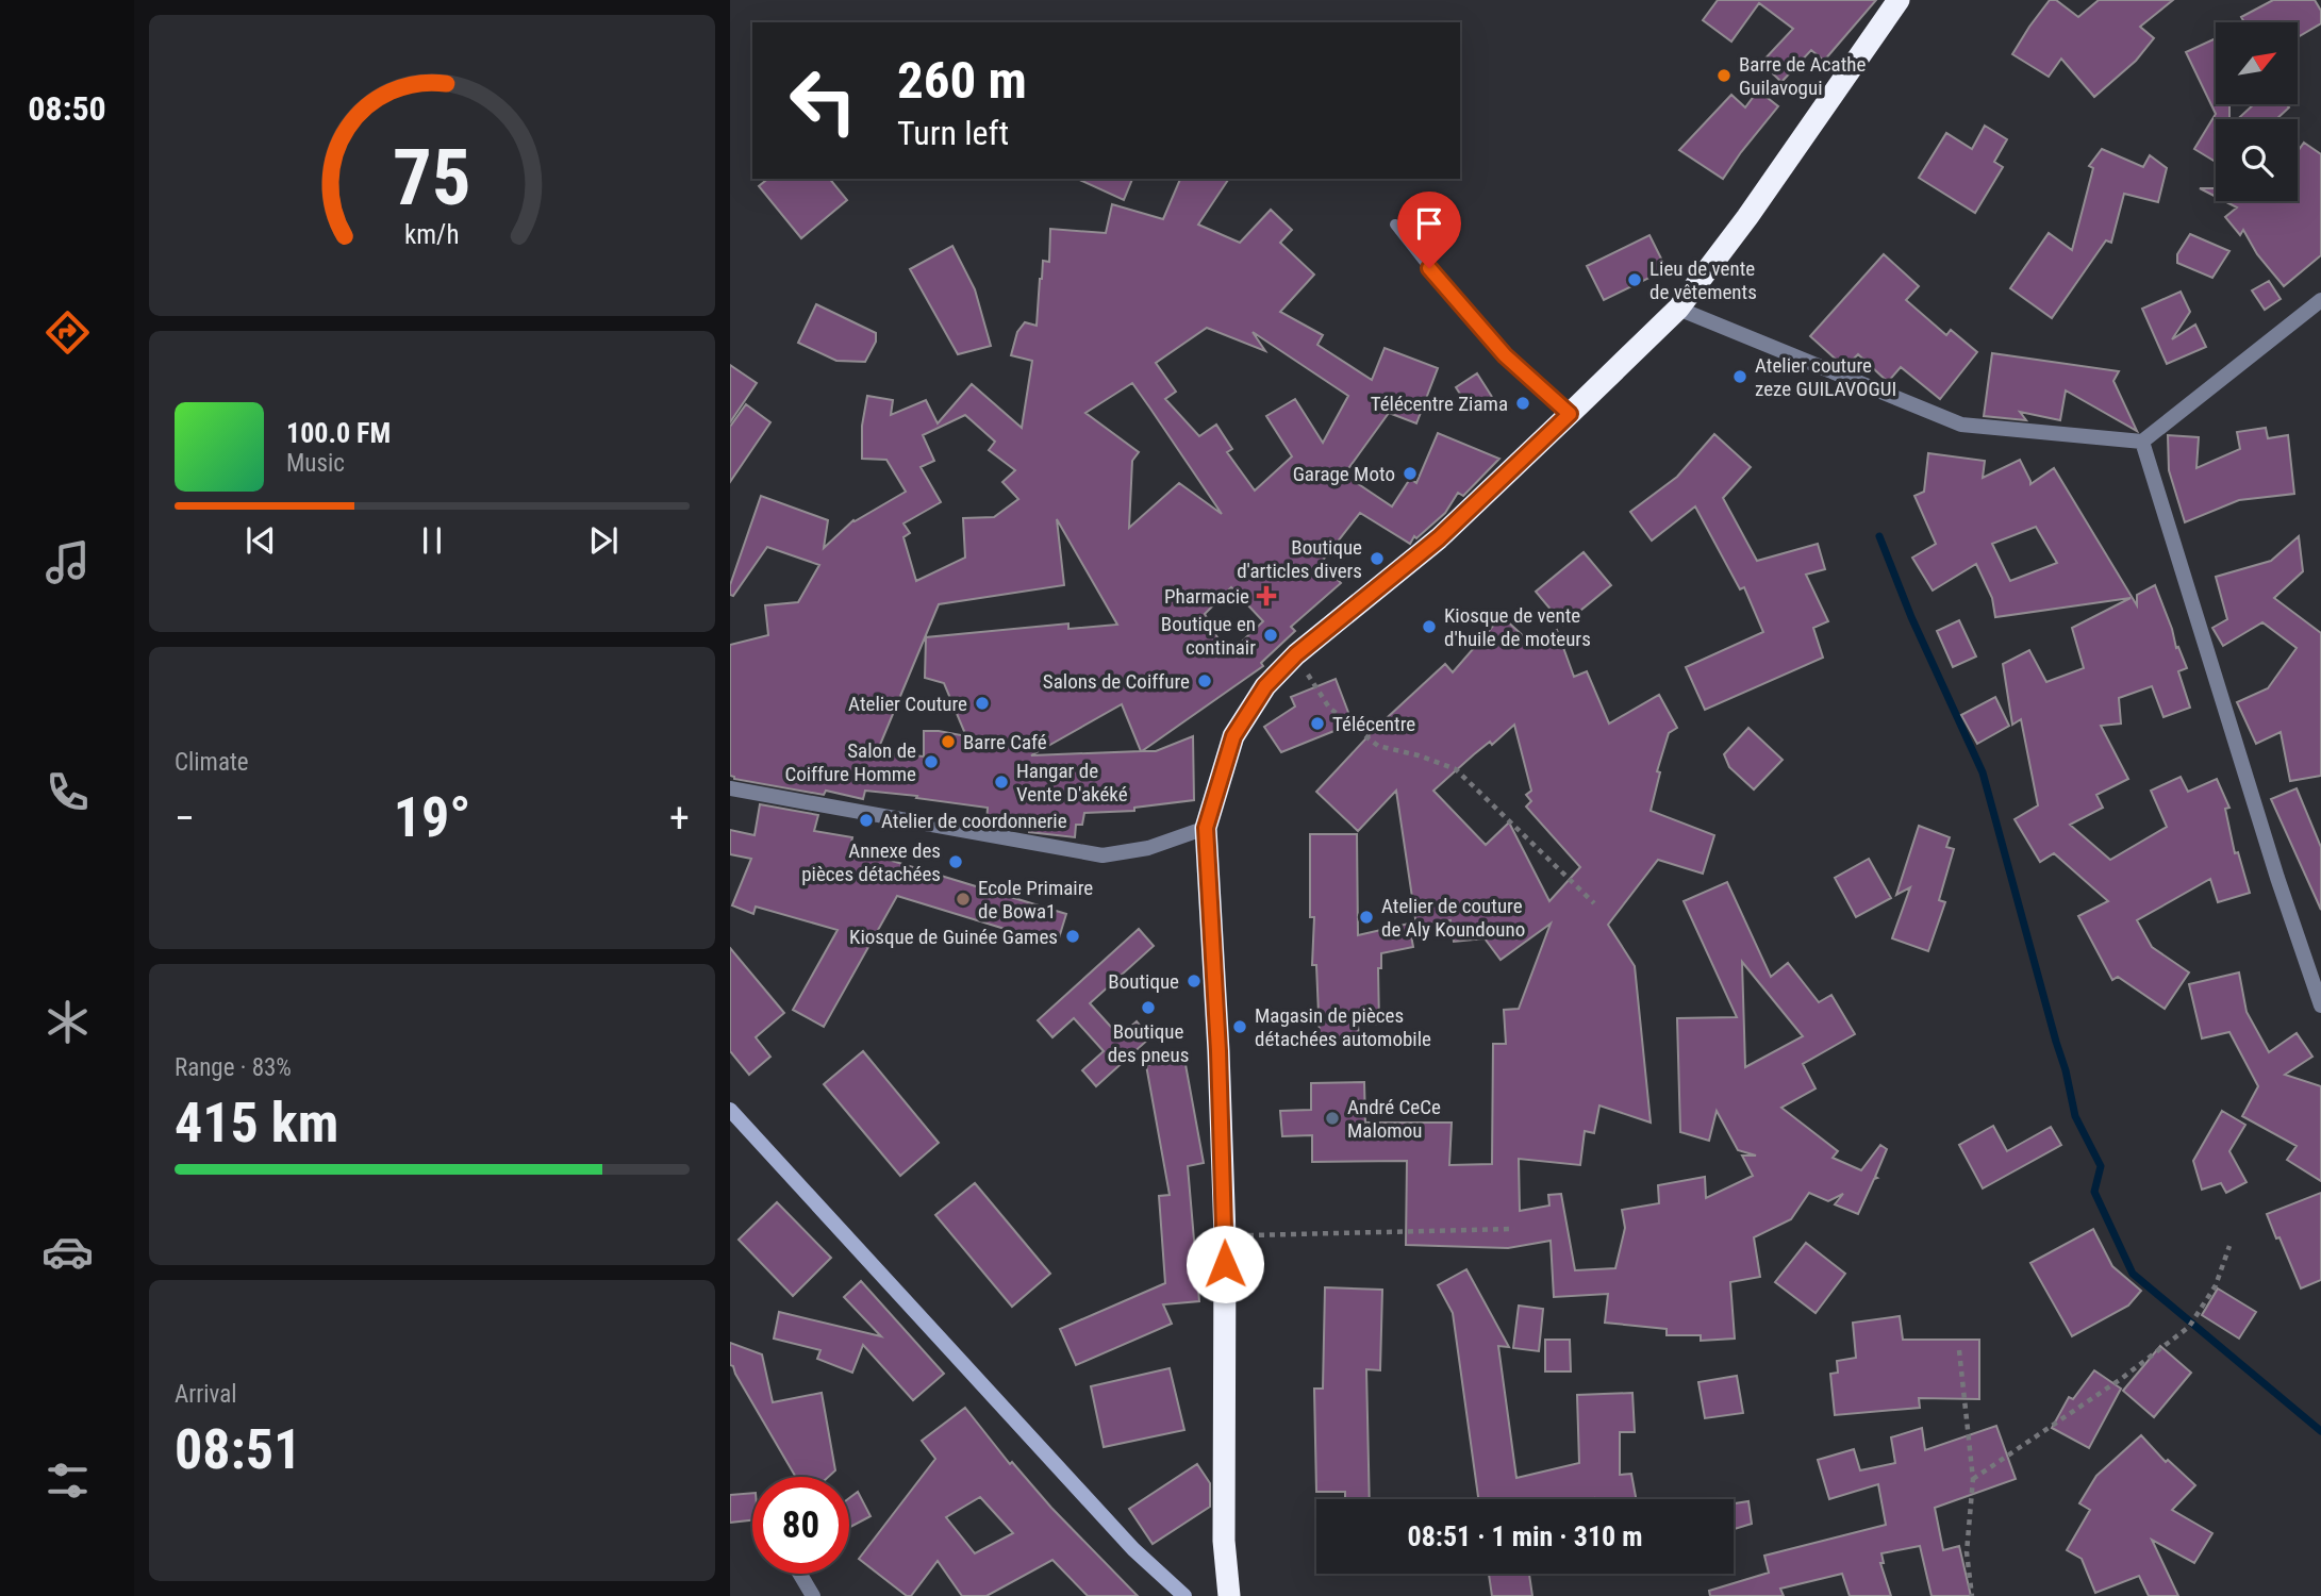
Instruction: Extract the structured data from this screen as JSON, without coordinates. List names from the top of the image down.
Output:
{
  "places": {
    "other": [
      "Barre de Acathe Guilavogui",
      "Lieu de vente de vêtements",
      "Atelier couture zeze GUILAVOGUI",
      "Télécentre Ziama",
      "Garage Moto",
      "Boutique d'articles divers",
      "Kiosque de vente d'huile de moteurs",
      "Boutique en continair",
      "Salons de Coiffure",
      "Atelier Couture",
      "Télécentre",
      "Barre Café",
      "Salon de Coiffure Homme",
      "Hangar de Vente D'akéké",
      "Atelier de coordonnerie",
      "Annexe des pièces détachées",
      "Ecole Primaire de Bowa1",
      "Atelier de couture de Aly Koundouno",
      "Kiosque de Guinée Games",
      "Boutique",
      "Boutique des pneus",
      "Magasin de pièces détachées automobile",
      "André CeCe Malomou"
    ],
    "health": ["Pharmacie"]
  },
  "north": "top right",
  "page": {
    "tabs": "08:50",
    "turn": ["260 m", "Turn left"],
    "song": ["100.0 FM", "Music"],
    "tile": [
      "Climate",
      ["Range · 83%", "415 km"],
      ["Arrival", "08:51"]
    ],
    "heat": ["−", "19°", "+"],
    "limit": "80",
    "trip": "08:51 · 1 min · 310 m",
    "gauge": ["75", "km/h"]
  }
}
